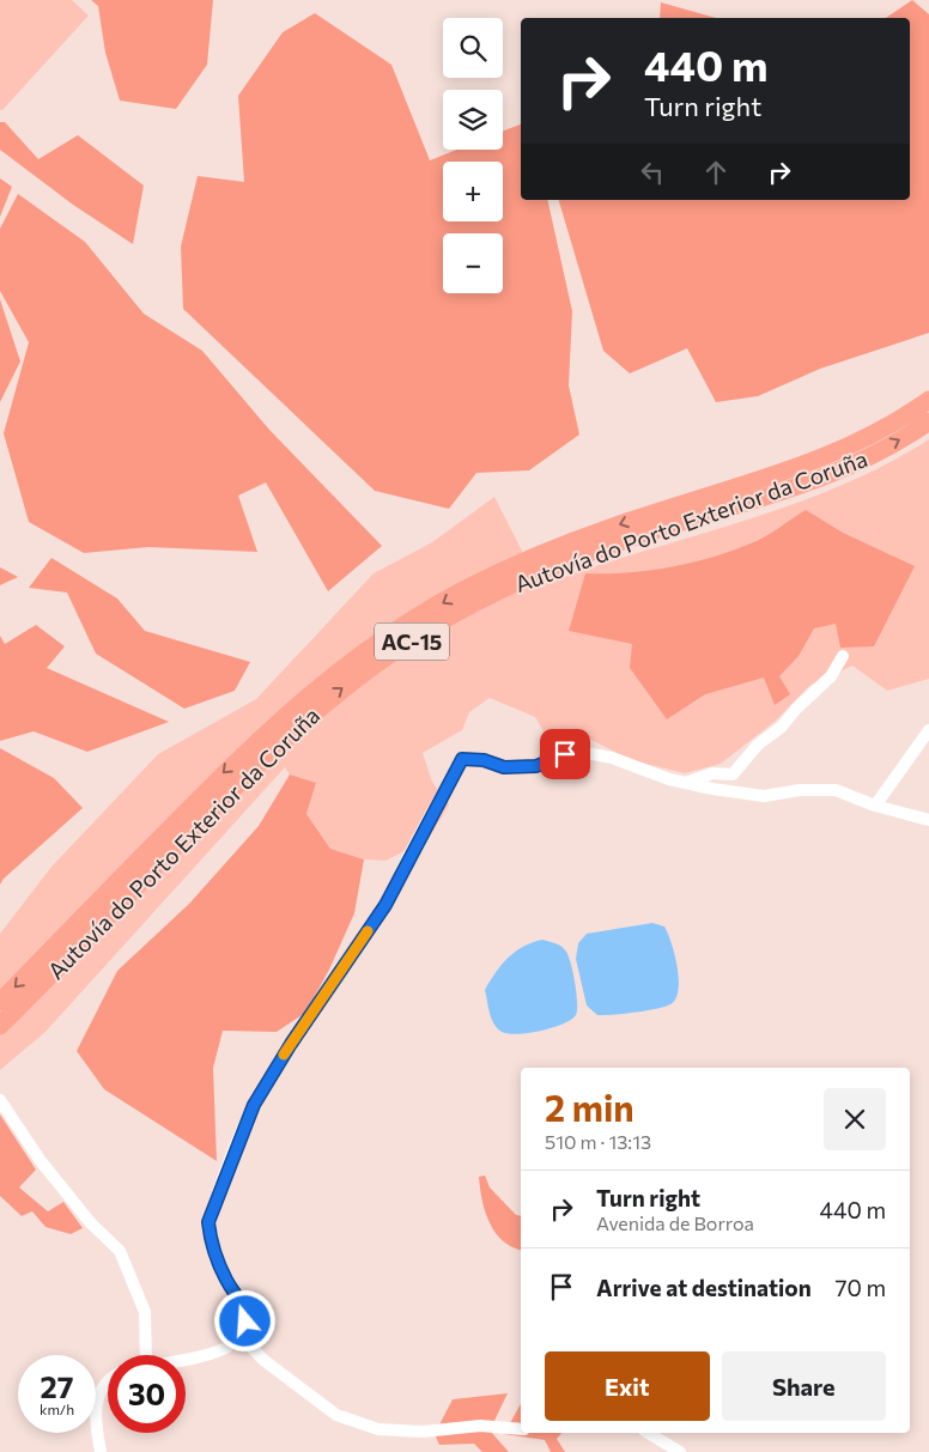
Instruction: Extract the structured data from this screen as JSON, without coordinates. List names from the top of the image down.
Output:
{
  "streets": {
    "highway": ["Autovía do Porto Exterior da Coruña", "AC-15"]
  },
  "page": {
    "map_buttons": ["+", "−"],
    "turn": ["440 m", "Turn right"],
    "heading": ["2 min", "510 m · 13:13"],
    "list": [
      {
        "name": "Turn right",
        "note": "Avenida de Borroa",
        "value": "440 m"
      },
      {
        "name": "Arrive at destination",
        "value": "70 m"
      }
    ],
    "buttons": ["Exit", "Share"],
    "speed": "27 km/h",
    "limit": "30"
  }
}
